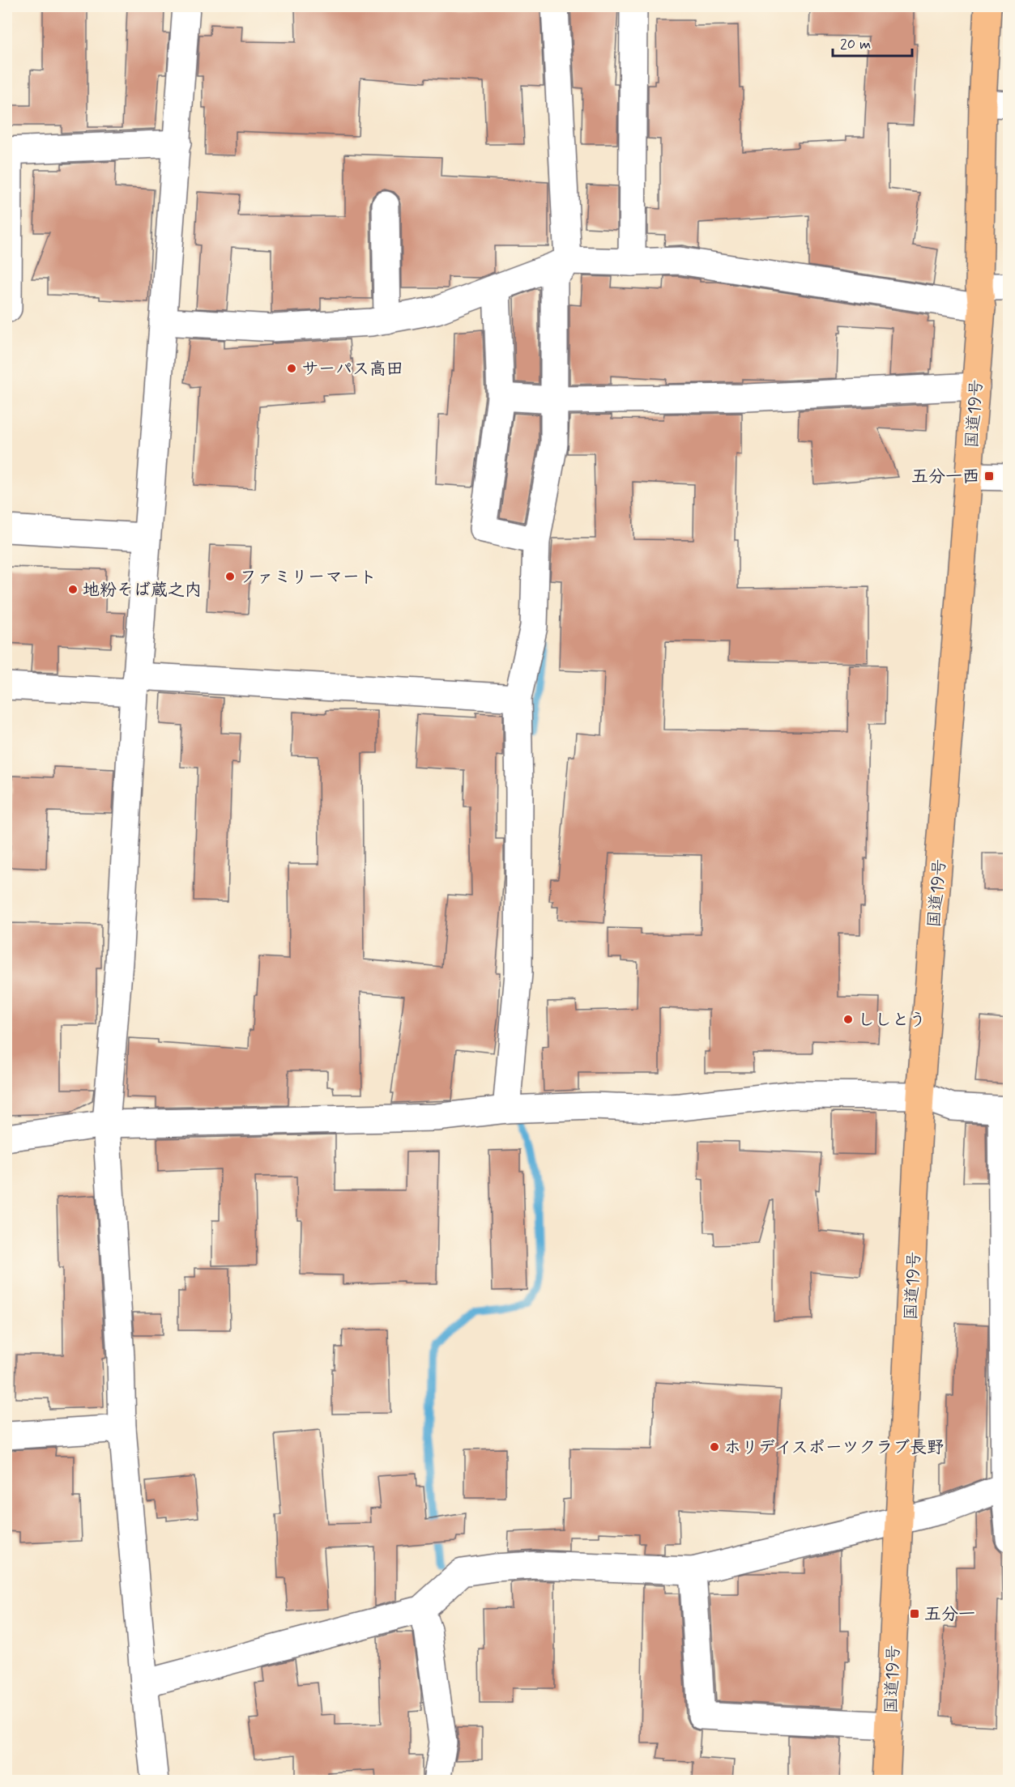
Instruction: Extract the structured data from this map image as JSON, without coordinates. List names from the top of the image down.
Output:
{
  "streets": {
    "highway": ["国道19号"]
  },
  "places": {
    "other": [
      "サーパス高田",
      "ファミリーマート",
      "地粉そば蔵之内",
      "ししとう",
      "ホリデイスポーツクラブ長野"
    ],
    "transit": ["五分一西", "五分一"]
  },
  "scale_bar": "20 m"
}
